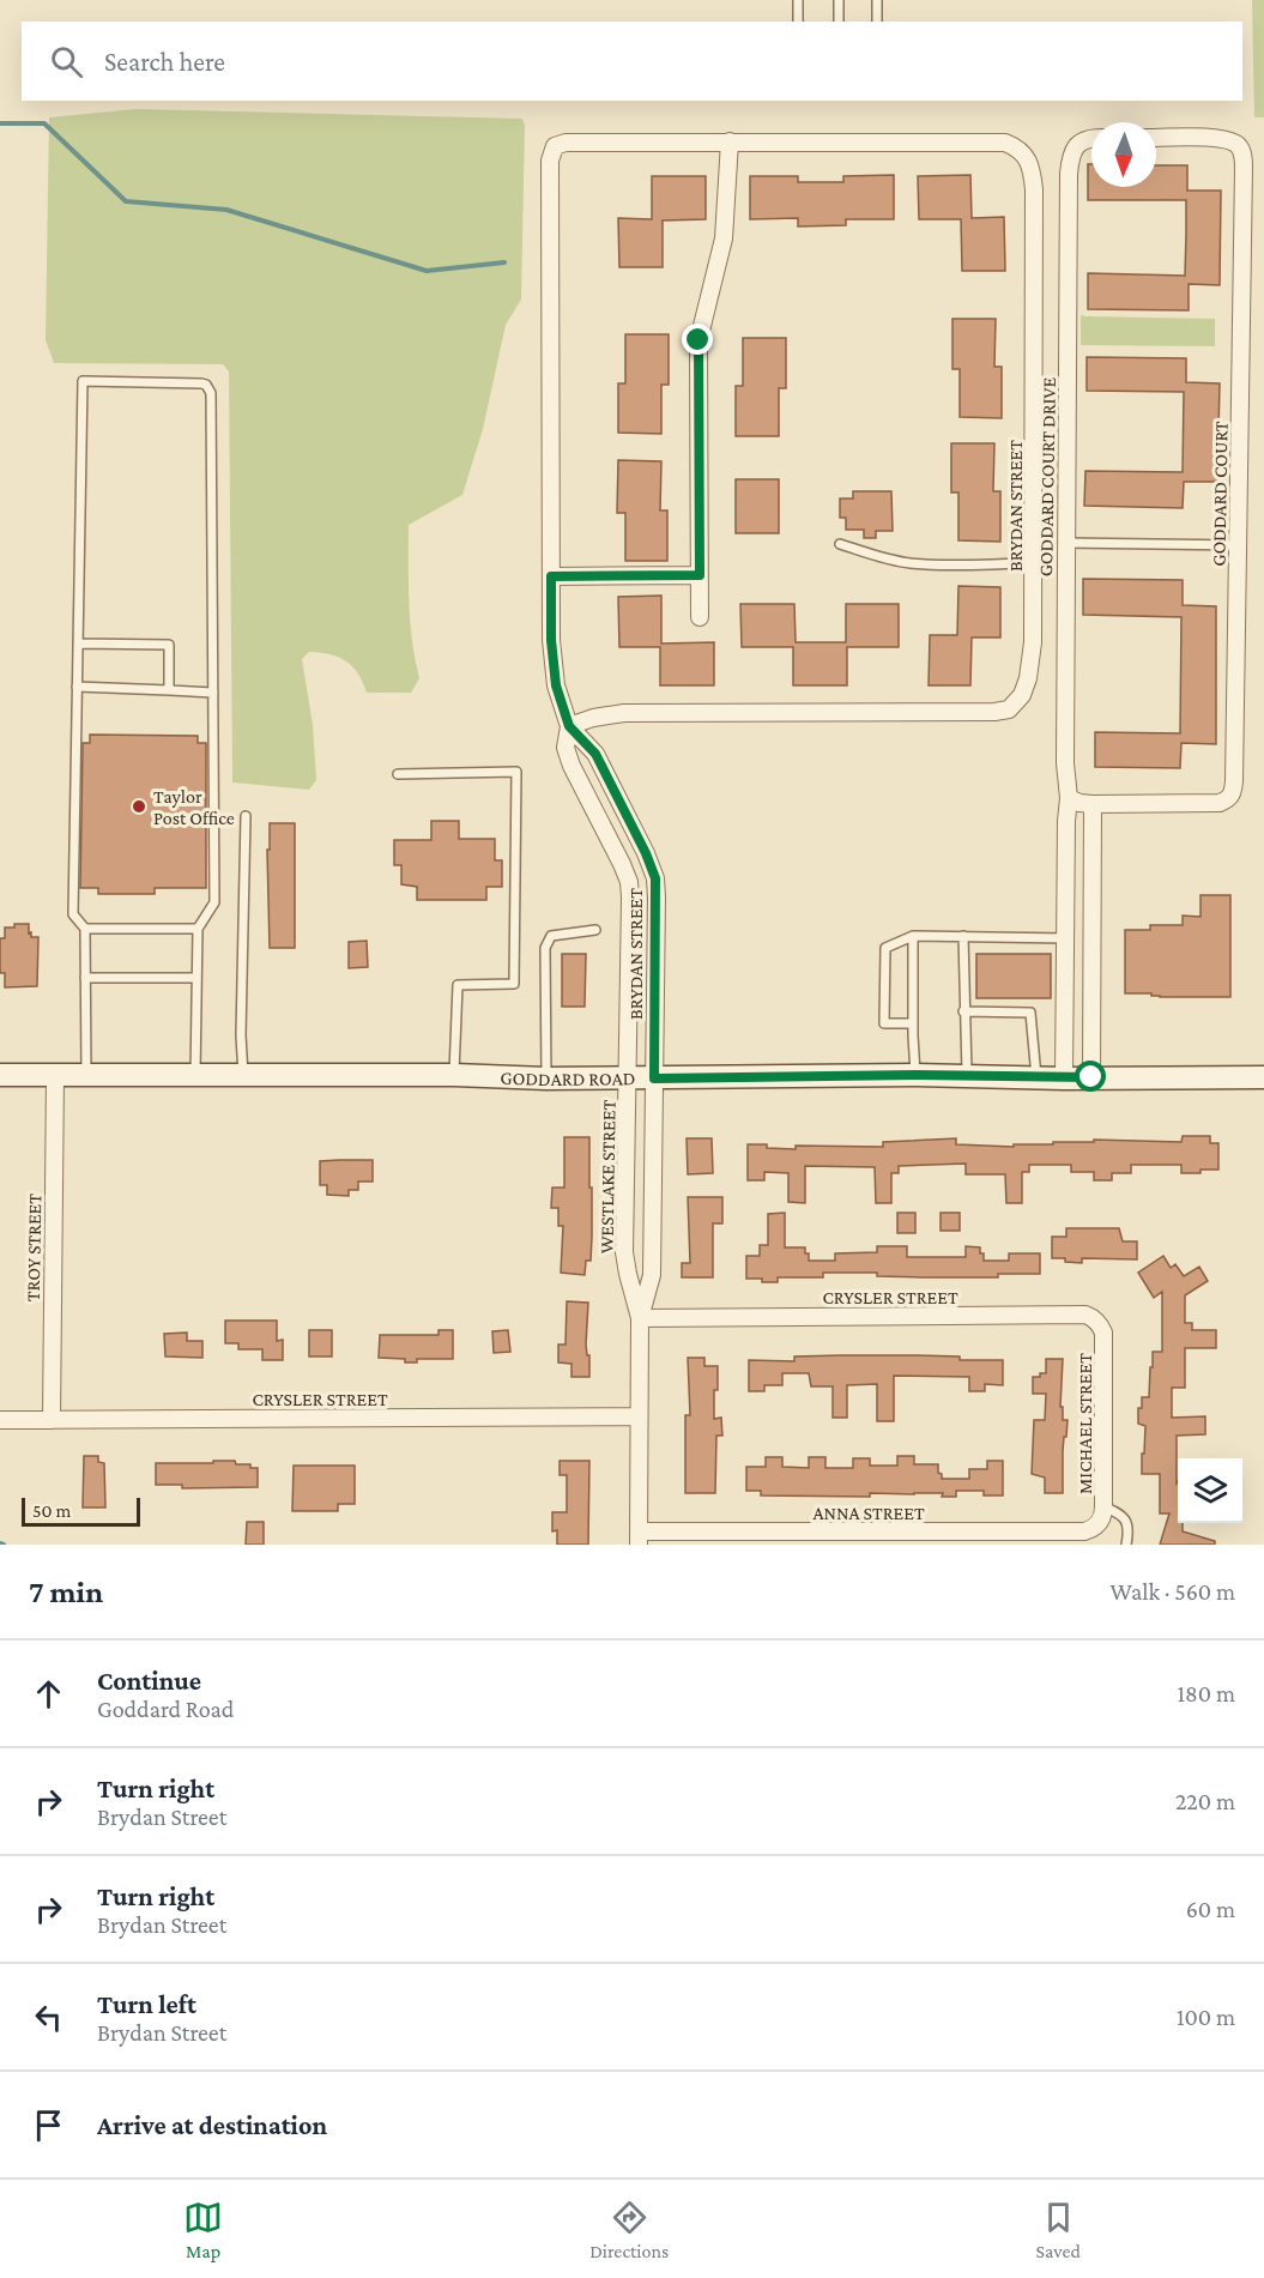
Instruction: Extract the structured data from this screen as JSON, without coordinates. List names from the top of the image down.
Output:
{
  "streets": {
    "main road": ["GODDARD ROAD"],
    "street": [
      "GODDARD COURT DRIVE",
      "GODDARD COURT",
      "BRYDAN STREET",
      "WESTLAKE STREET",
      "TROY STREET",
      "CRYSLER STREET",
      "MICHAEL STREET",
      "ANNA STREET"
    ]
  },
  "crossings": [
    ["GODDARD COURT DRIVE", "GODDARD COURT"],
    ["BRYDAN STREET", "GODDARD ROAD"],
    ["BRYDAN STREET", "WESTLAKE STREET"],
    ["GODDARD ROAD", "WESTLAKE STREET"],
    ["GODDARD ROAD", "TROY STREET"],
    ["WESTLAKE STREET", "CRYSLER STREET"],
    ["WESTLAKE STREET", "ANNA STREET"],
    ["TROY STREET", "CRYSLER STREET"],
    ["CRYSLER STREET", "MICHAEL STREET"],
    ["MICHAEL STREET", "ANNA STREET"]
  ],
  "places": ["Taylor Post Office"],
  "scale_bar": "50 m",
  "north": "bottom",
  "page": {
    "search": "Search here",
    "scale": "50 m",
    "heading": ["7 min", "Walk · 560 m"],
    "list": [
      ["Continue", "Goddard Road", "180 m"],
      ["Turn right", "Brydan Street", "220 m"],
      ["Turn right", "Brydan Street", "60 m"],
      ["Turn left", "Brydan Street", "100 m"],
      "Arrive at destination"
    ],
    "nav": ["Map", "Directions", "Saved"]
  }
}
